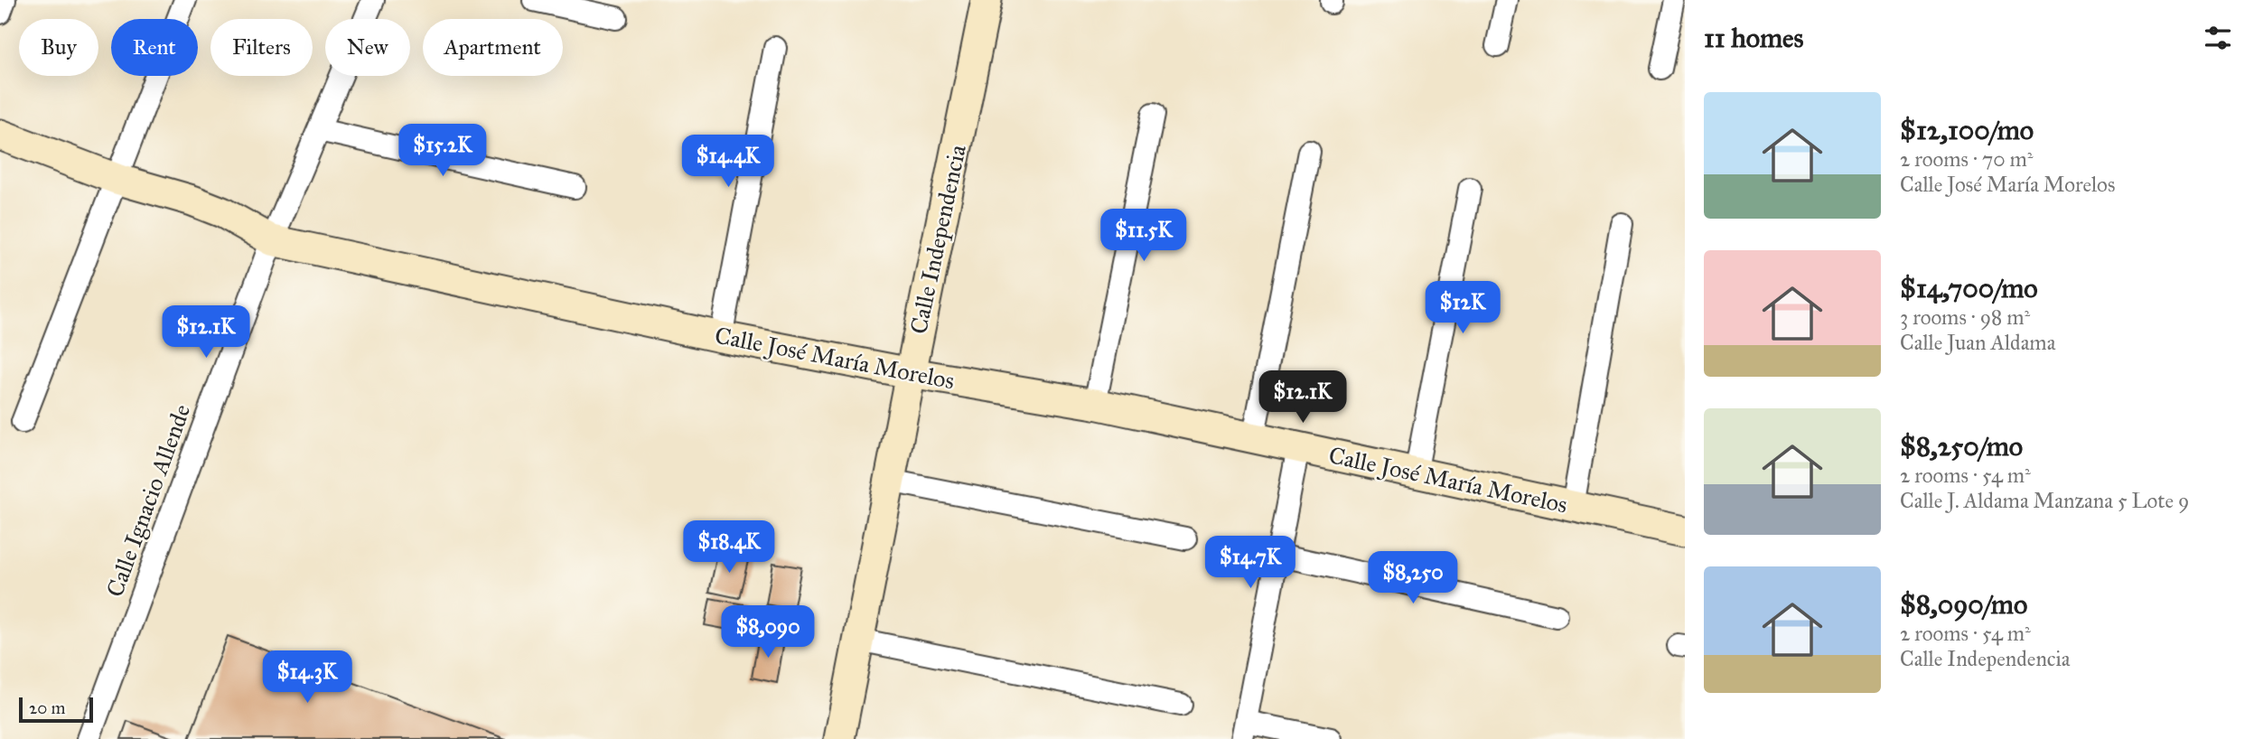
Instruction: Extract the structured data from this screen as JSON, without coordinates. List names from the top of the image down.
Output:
{
  "streets": {
    "street": ["Calle Independencia", "Calle José María Morelos", "Calle Ignacio Allende"]
  },
  "crossings": [
    ["Calle Independencia", "Calle José María Morelos"],
    ["Calle José María Morelos", "Calle Ignacio Allende"]
  ],
  "scale_bar": "20 m",
  "page": {
    "heading": "11 homes",
    "chip": [
      "Buy",
      "Rent",
      "Filters",
      "New",
      "Apartment"
    ],
    "list": [
      {
        "name": "$12,100/mo",
        "note": "2 rooms · 70 m² · Calle José María Morelos"
      },
      {
        "name": "$14,700/mo",
        "note": "3 rooms · 98 m² · Calle Juan Aldama"
      },
      {
        "name": "$8,250/mo",
        "note": "2 rooms · 54 m² · Calle J. Aldama Manzana 5 Lote 9"
      },
      {
        "name": "$8,090/mo",
        "note": "2 rooms · 54 m² · Calle Independencia"
      }
    ],
    "price": [
      "$15.2K",
      "$14.4K",
      "$11.5K",
      "$12K",
      "$12.1K",
      "$12.1K",
      "$18.4K",
      "$14.7K",
      "$8,250",
      "$8,090",
      "$14.3K"
    ],
    "scale": "20 m"
  }
}
